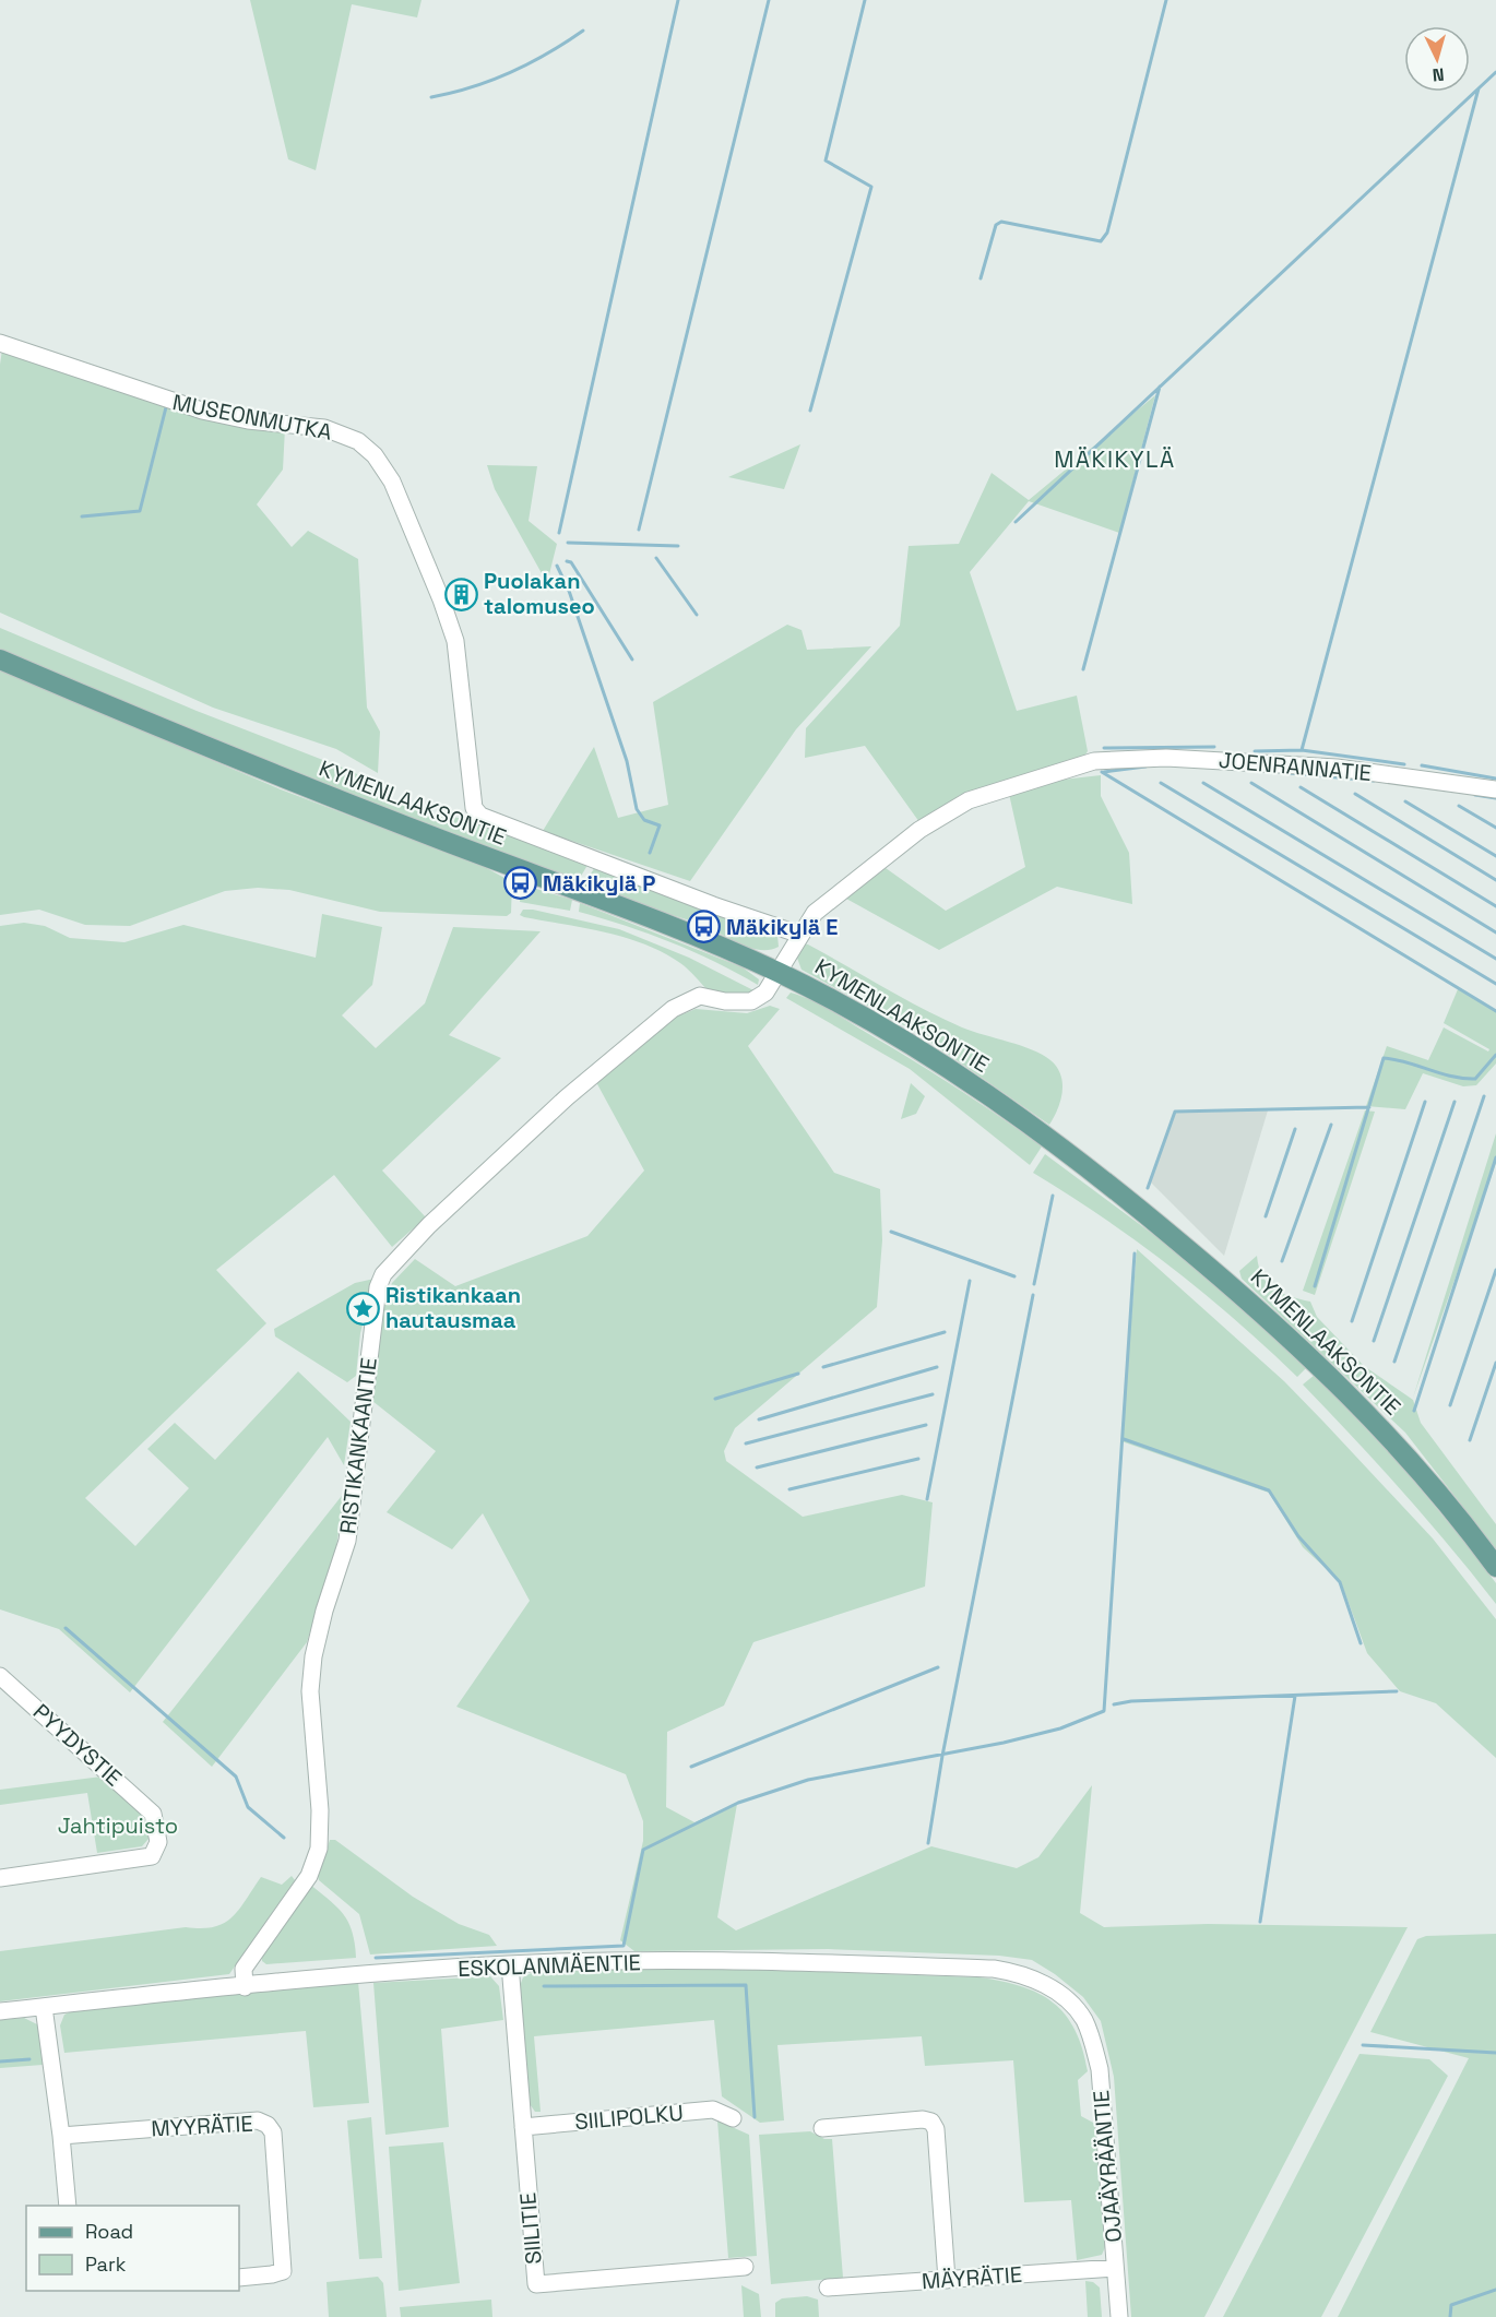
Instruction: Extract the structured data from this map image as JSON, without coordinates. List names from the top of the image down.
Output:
{
  "streets": {
    "main road": ["KYMENLAAKSONTIE"],
    "street": [
      "MUSEONMUTKA",
      "JOENRANNATIE",
      "RISTIKANKAANTIE",
      "PYYDYSTIE",
      "ESKOLANMÄENTIE",
      "SIILIPOLKU",
      "MYYRÄTIE",
      "OJAÄYRÄÄNTIE",
      "SIILITIE",
      "MÄYRÄTIE"
    ]
  },
  "crossings": [
    ["MUSEONMUTKA", "JOENRANNATIE"],
    ["MUSEONMUTKA", "RISTIKANKAANTIE"],
    ["JOENRANNATIE", "RISTIKANKAANTIE"],
    ["KYMENLAAKSONTIE", "RISTIKANKAANTIE"],
    ["RISTIKANKAANTIE", "ESKOLANMÄENTIE"],
    ["ESKOLANMÄENTIE", "OJAÄYRÄÄNTIE"],
    ["ESKOLANMÄENTIE", "SIILITIE"],
    ["SIILIPOLKU", "SIILITIE"],
    ["OJAÄYRÄÄNTIE", "MÄYRÄTIE"]
  ],
  "districts": ["MÄKIKYLÄ"],
  "parks": ["Jahtipuisto"],
  "places": {
    "building": ["Puolakan talomuseo"],
    "bus stop": ["Mäkikylä P", "Mäkikylä E"],
    "place": ["Ristikankaan hautausmaa"]
  },
  "legend": ["Road", "Park"],
  "north": "bottom"
}
